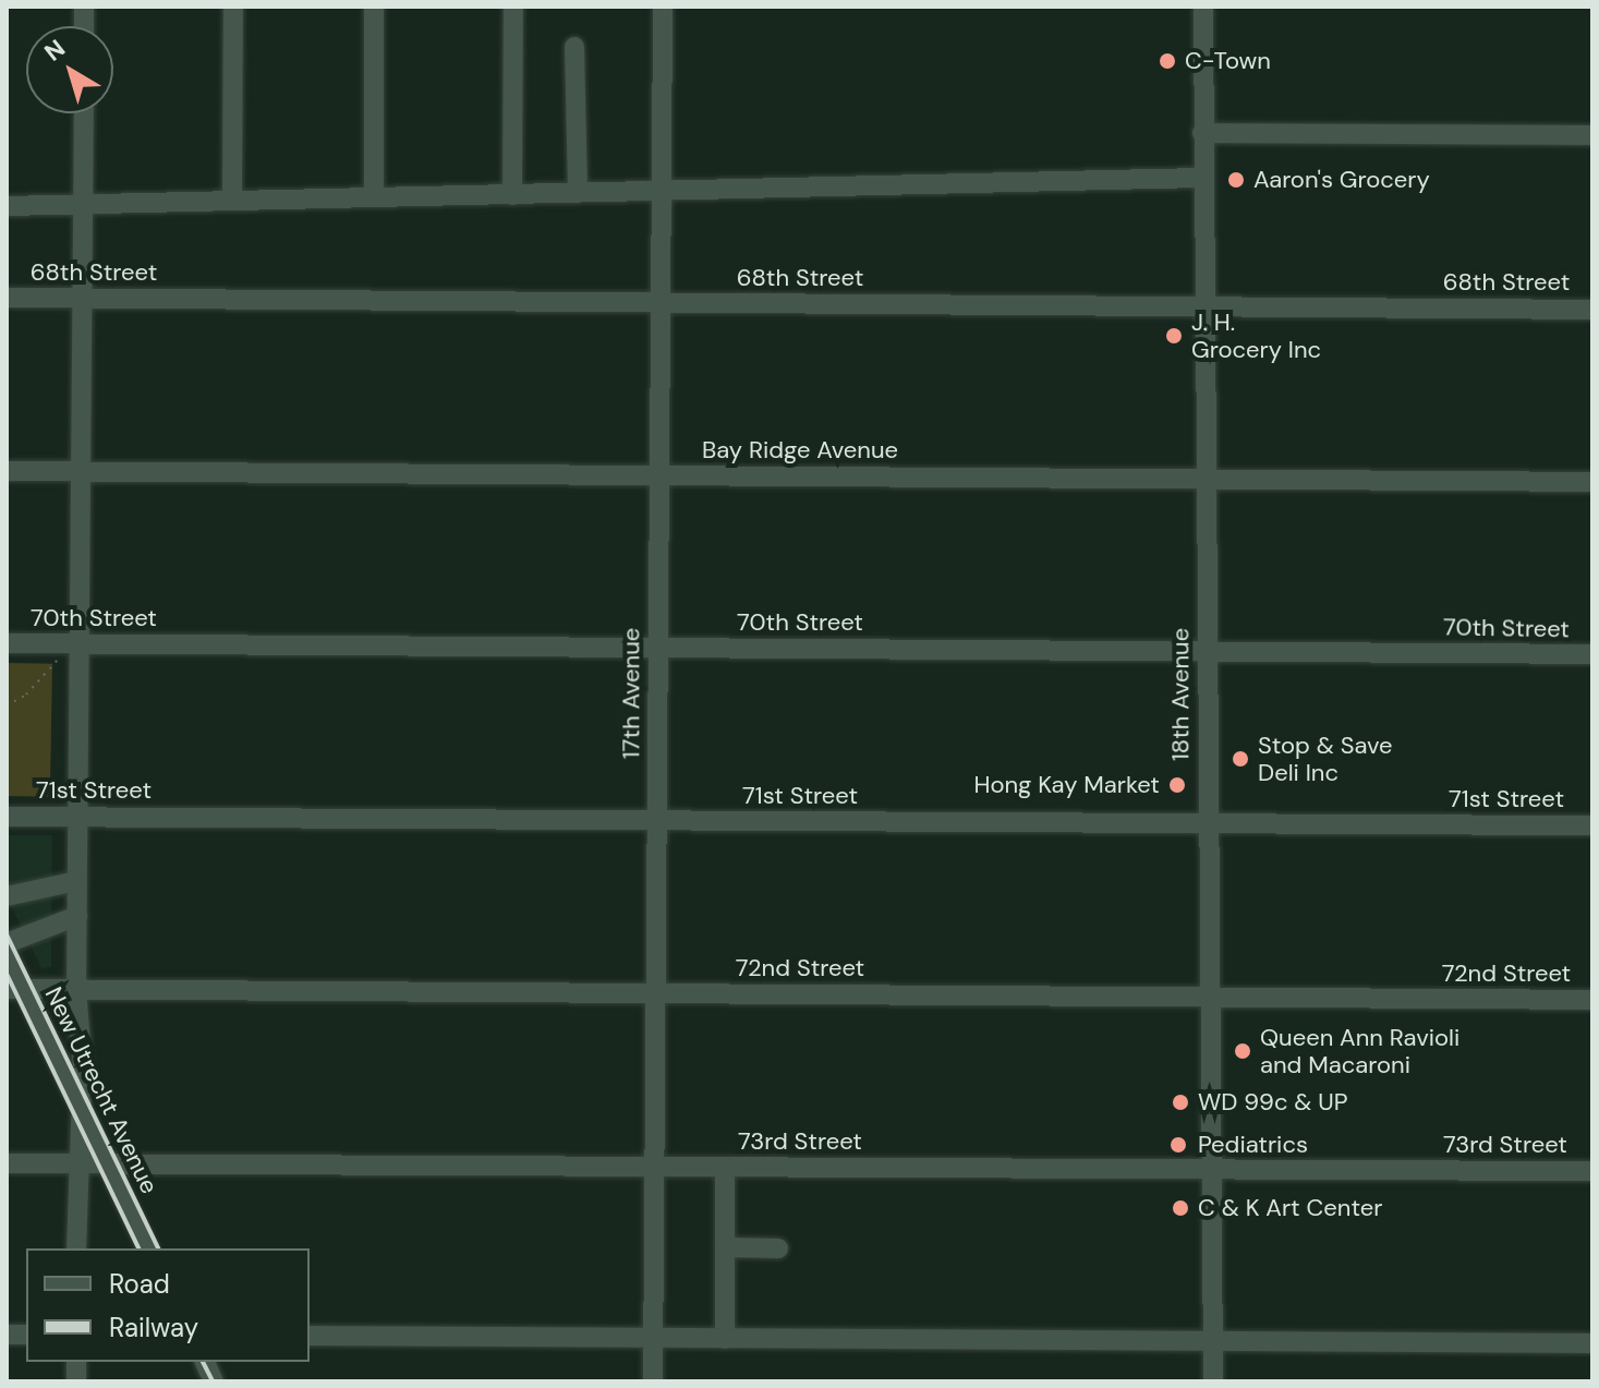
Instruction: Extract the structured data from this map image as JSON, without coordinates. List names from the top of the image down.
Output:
{
  "streets": {
    "street": [
      "68th Street",
      "Bay Ridge Avenue",
      "70th Street",
      "17th Avenue",
      "18th Avenue",
      "71st Street",
      "72nd Street",
      "New Utrecht Avenue",
      "73rd Street"
    ]
  },
  "crossings": [
    ["68th Street", "17th Avenue"],
    ["68th Street", "18th Avenue"],
    ["Bay Ridge Avenue", "17th Avenue"],
    ["Bay Ridge Avenue", "18th Avenue"],
    ["70th Street", "17th Avenue"],
    ["70th Street", "18th Avenue"],
    ["17th Avenue", "71st Street"],
    ["17th Avenue", "72nd Street"],
    ["17th Avenue", "73rd Street"],
    ["18th Avenue", "71st Street"],
    ["18th Avenue", "72nd Street"],
    ["18th Avenue", "73rd Street"],
    ["72nd Street", "New Utrecht Avenue"],
    ["New Utrecht Avenue", "73rd Street"]
  ],
  "places": [
    "C-Town",
    "Aaron's Grocery",
    "J. H. Grocery Inc",
    "Stop & Save Deli Inc",
    "Hong Kay Market",
    "Queen Ann Ravioli and Macaroni",
    "WD 99c & UP",
    "Pediatrics",
    "C & K Art Center"
  ],
  "legend": ["Road", "Railway"],
  "north": "top left"
}
